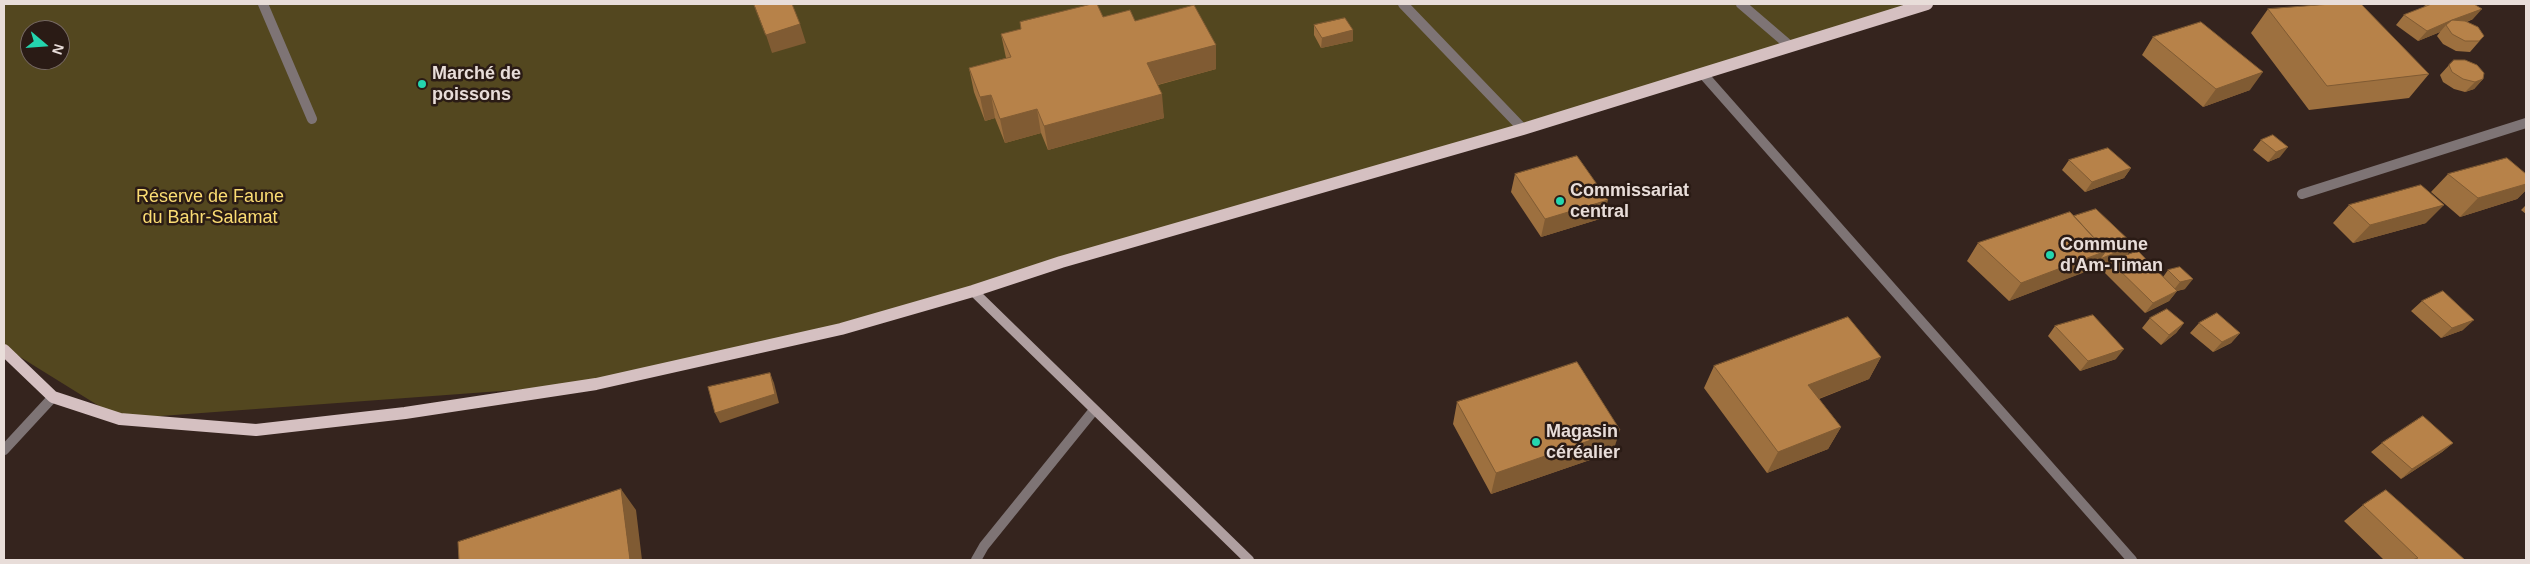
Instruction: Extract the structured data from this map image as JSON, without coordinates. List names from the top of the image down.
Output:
{
  "parks": ["Réserve de Faune du Bahr-Salamat"],
  "places": [
    "Marché de poissons",
    "Commissariat central",
    "Commune d'Am-Timan",
    "Magasin céréalier"
  ],
  "north": "right"
}
